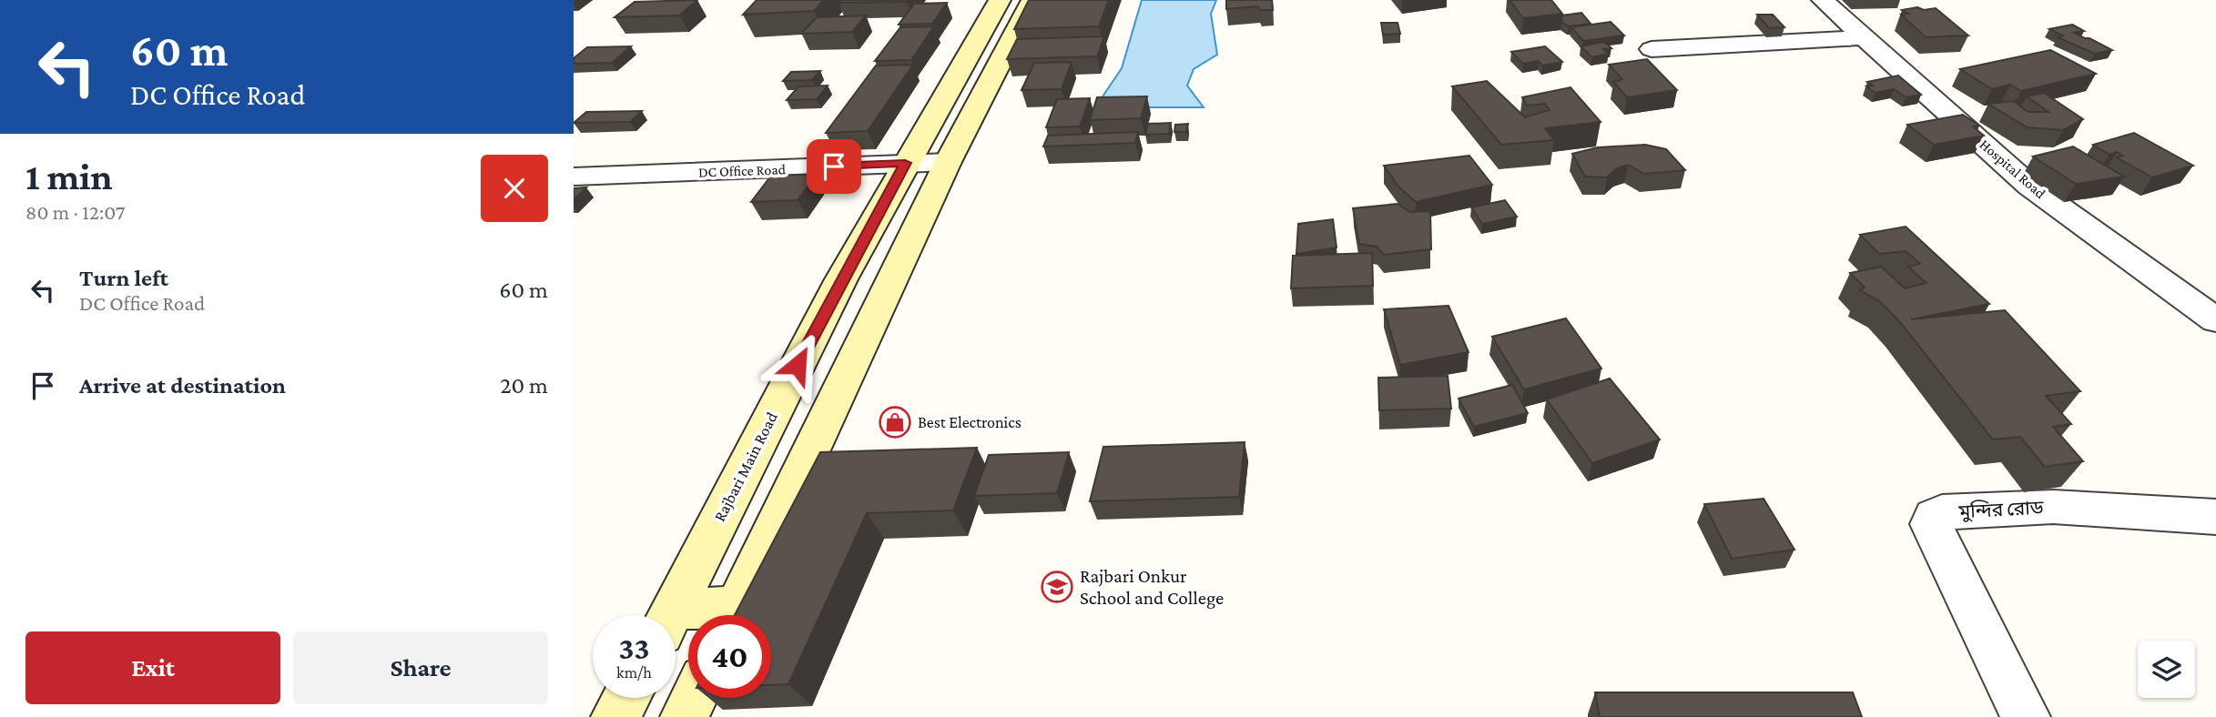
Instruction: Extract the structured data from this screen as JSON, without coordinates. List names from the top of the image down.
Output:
{
  "streets": {
    "street": [
      "Hospital Road",
      "DC Office Road",
      "Rajbari Main Road",
      "মুন্দির রোড"
    ]
  },
  "crossings": [
    ["DC Office Road", "Rajbari Main Road"]
  ],
  "places": {
    "shop": ["Best Electronics"],
    "school or university": ["Rajbari Onkur School and College"]
  },
  "page": {
    "turn": ["60 m", "DC Office Road"],
    "heading": ["1 min", "80 m · 12:07"],
    "list": [
      {
        "name": "Turn left",
        "note": "DC Office Road",
        "value": "60 m"
      },
      {
        "name": "Arrive at destination",
        "value": "20 m"
      }
    ],
    "speed": "33 km/h",
    "limit": "40",
    "buttons": ["Exit", "Share"]
  }
}
